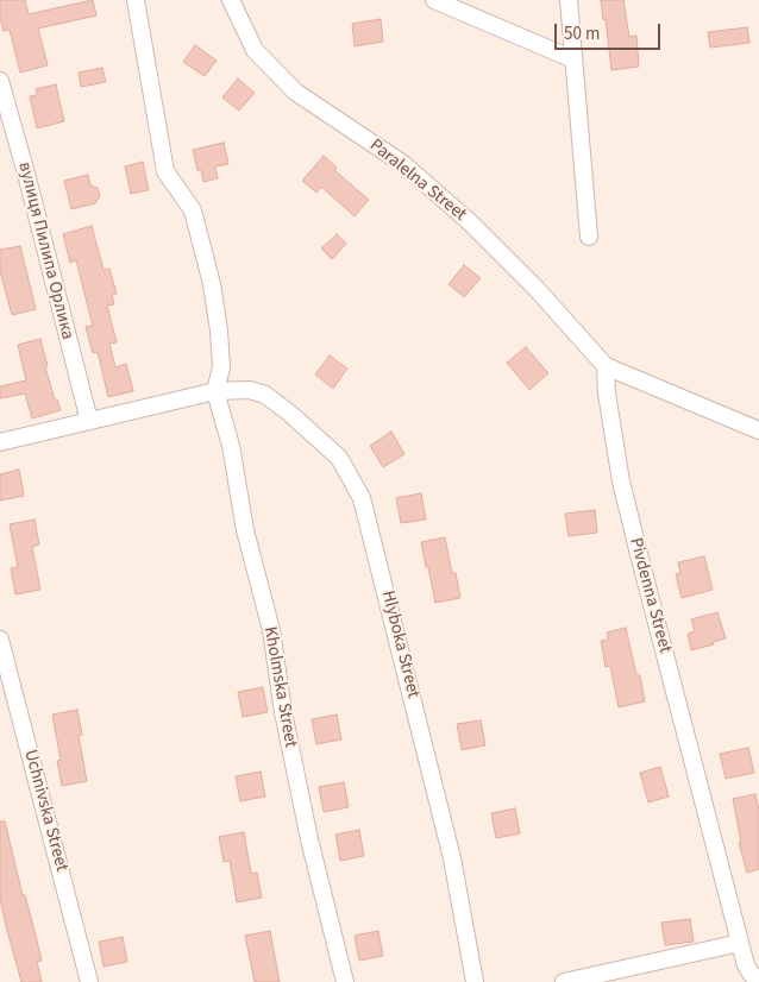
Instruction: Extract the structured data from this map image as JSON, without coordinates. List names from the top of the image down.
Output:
{
  "streets": {
    "street": [
      "Paralelna Street",
      "вулиця Пилипа Орлика",
      "Pivdenna Street",
      "Hlyboka Street",
      "Kholmska Street",
      "Uchnivska Street"
    ]
  },
  "crossings": [
    ["Paralelna Street", "Pivdenna Street"],
    ["вулиця Пилипа Орлика", "Hlyboka Street"],
    ["Hlyboka Street", "Kholmska Street"]
  ],
  "scale_bar": "50 m"
}
